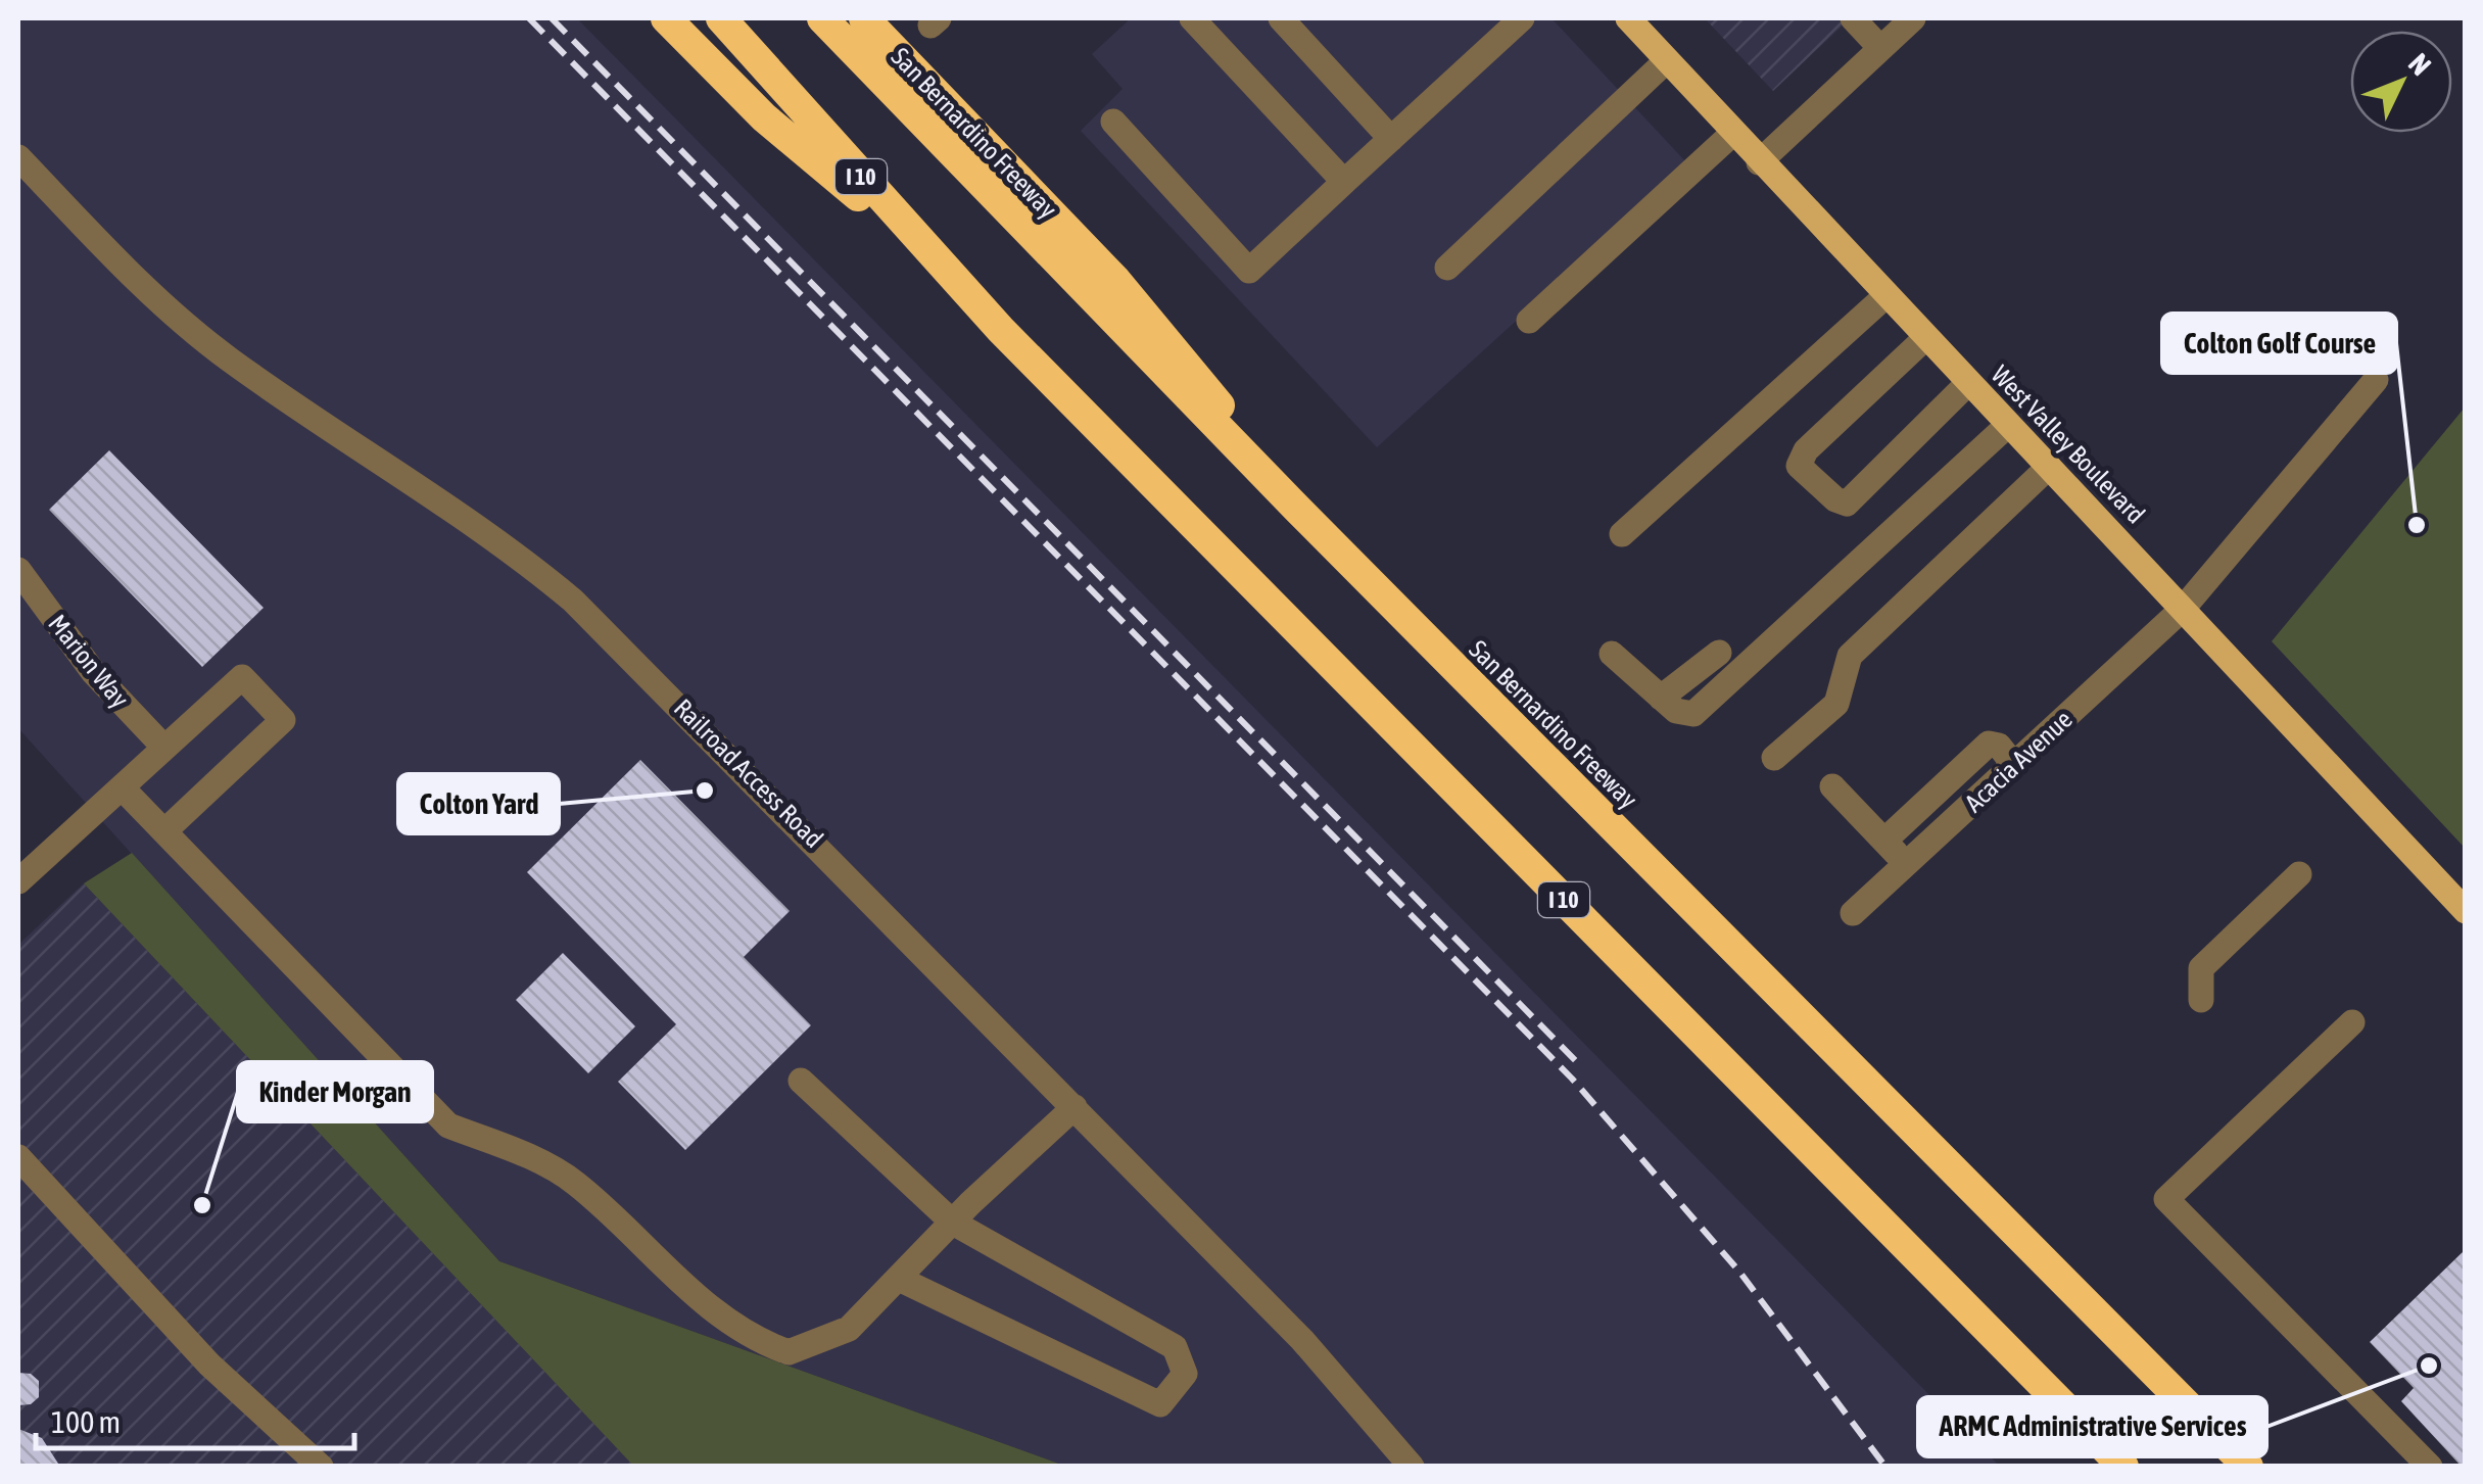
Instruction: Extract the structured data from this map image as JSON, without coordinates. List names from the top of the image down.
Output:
{
  "streets": {
    "highway": ["San Bernardino Freeway", "I 10"],
    "main road": ["West Valley Boulevard"],
    "street": ["Marion Way", "Acacia Avenue", "Railroad Access Road"]
  },
  "crossings": [
    ["West Valley Boulevard", "Acacia Avenue"]
  ],
  "places": [
    "Colton Golf Course",
    "Colton Yard",
    "Kinder Morgan",
    "ARMC Administrative Services"
  ],
  "scale_bar": "100 m",
  "north": "top right"
}
